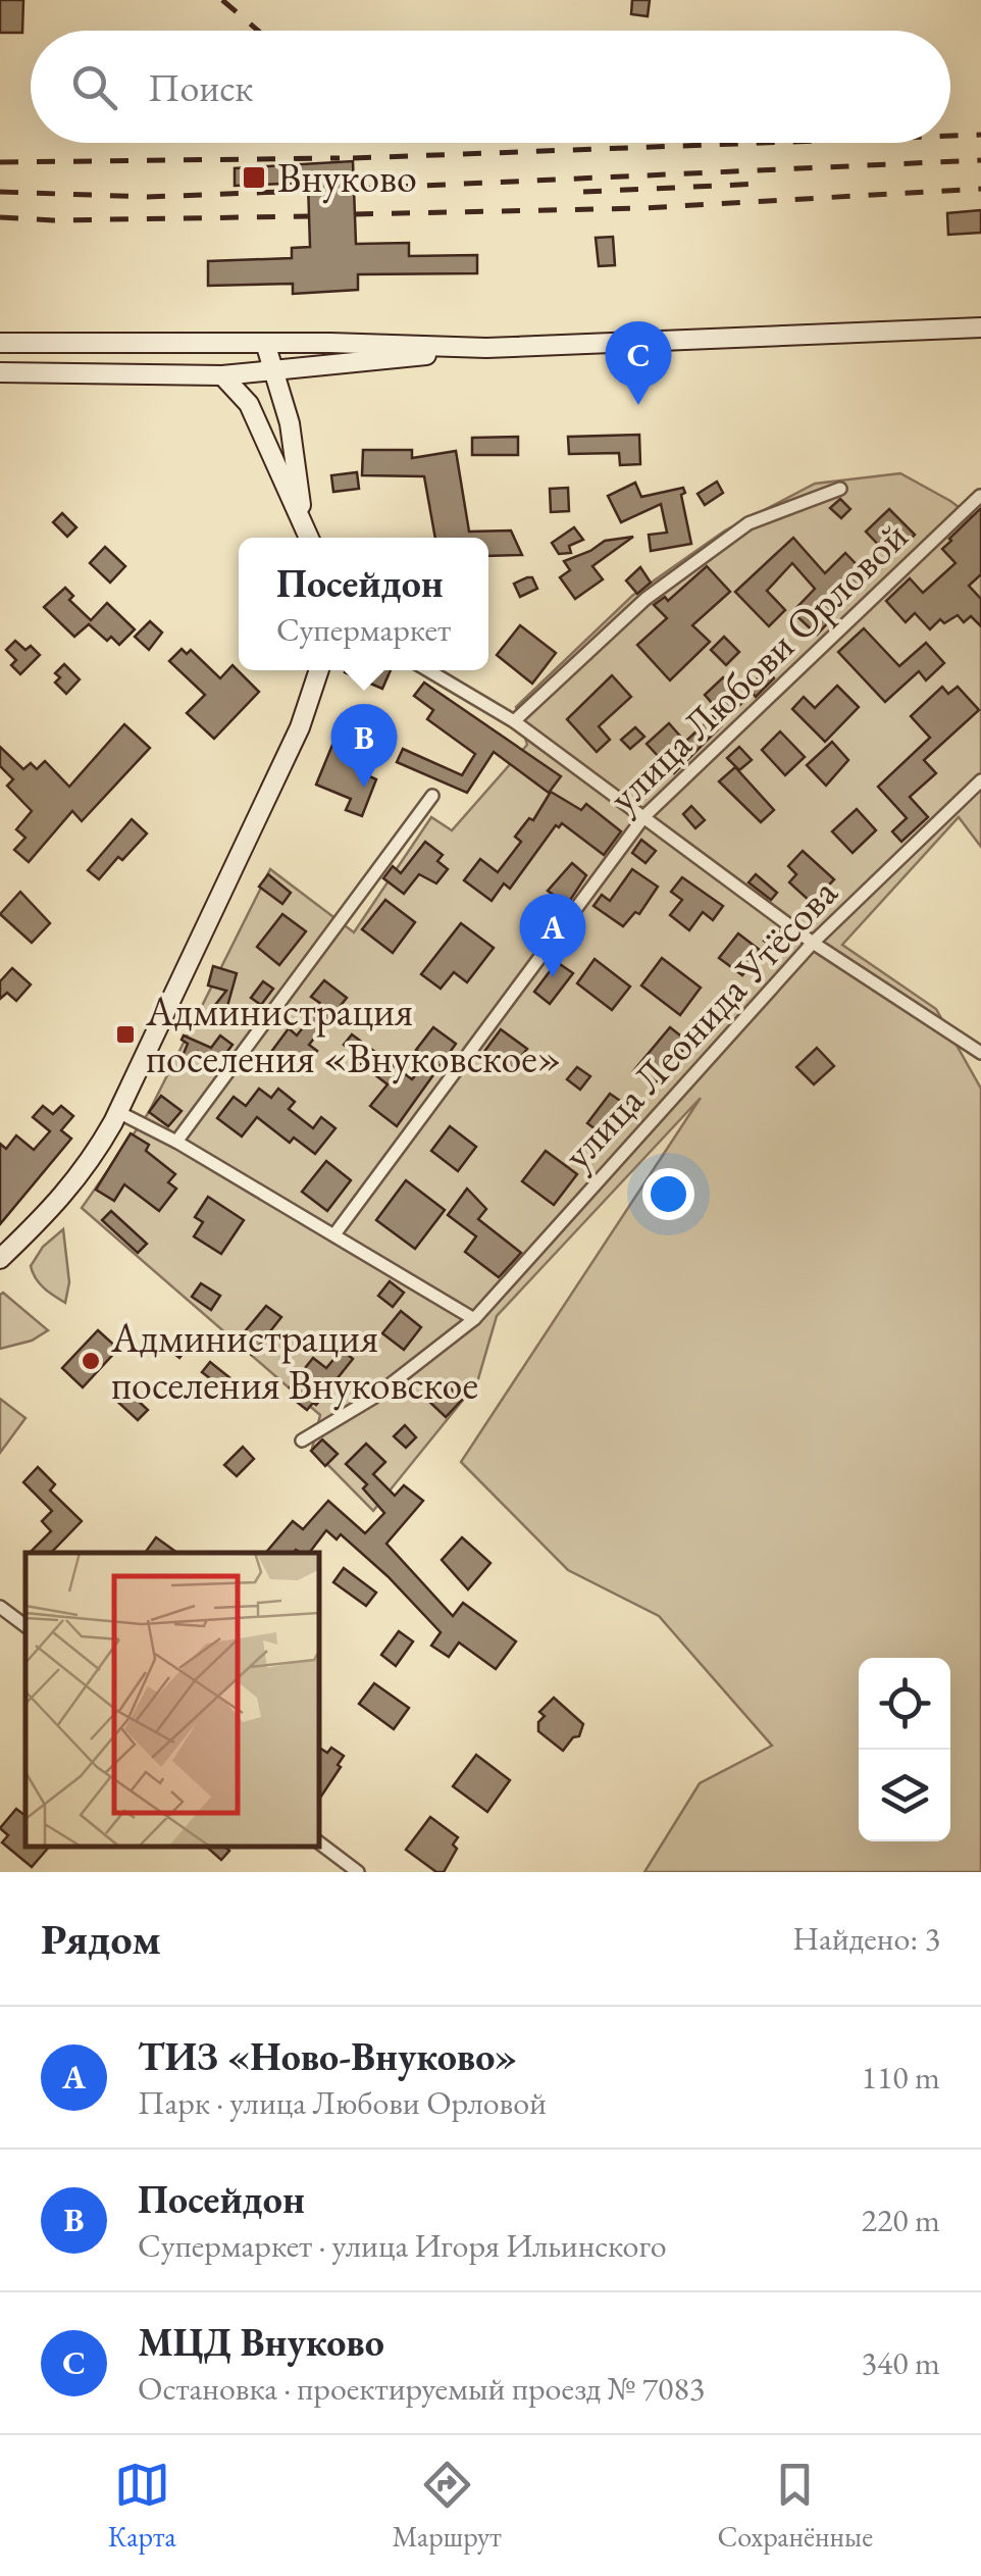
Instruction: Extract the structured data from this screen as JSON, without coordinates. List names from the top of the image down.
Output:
{
  "streets": {
    "street": ["улица Любови Орловой", "улица Леонида Утёсова"]
  },
  "places": {
    "transit": ["Внуково", "Администрация поселения «Внуковское»"],
    "other": ["Администрация поселения Внуковское"]
  },
  "page": {
    "search": "Поиск",
    "pins": ["C", "B", "A"],
    "popup": ["Посейдон", "Супермаркет"],
    "heading": ["Рядом", "Найдено: 3"],
    "list": [
      {
        "mark": "A",
        "name": "ТИЗ «Ново-Внуково»",
        "note": "Парк · улица Любови Орловой",
        "value": "110 m"
      },
      {
        "mark": "B",
        "name": "Посейдон",
        "note": "Супермаркет · улица Игоря Ильинского",
        "value": "220 m"
      },
      {
        "mark": "C",
        "name": "МЦД Внуково",
        "note": "Остановка · проектируемый проезд № 7083",
        "value": "340 m"
      }
    ],
    "nav": ["Карта", "Маршрут", "Сохранённые"]
  }
}
